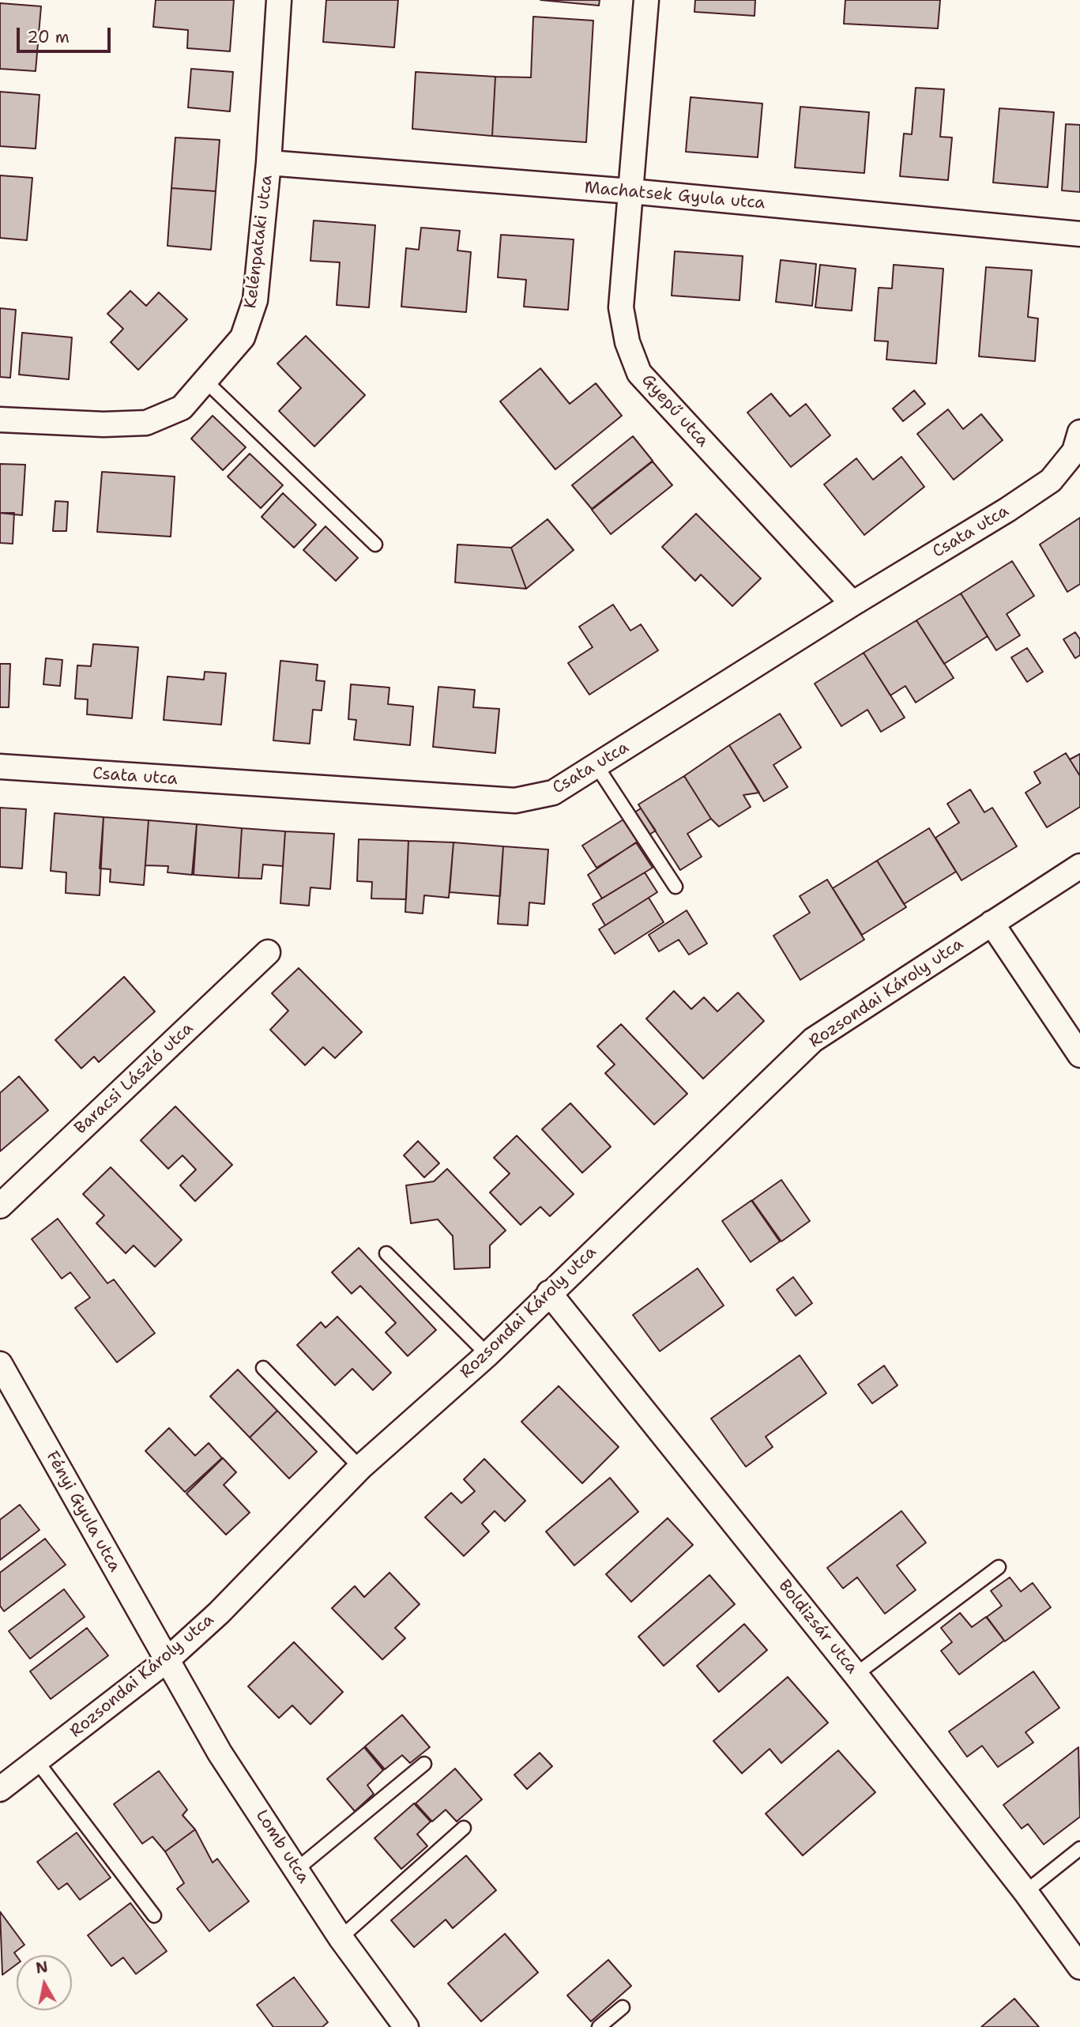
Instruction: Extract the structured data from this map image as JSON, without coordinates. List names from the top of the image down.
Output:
{
  "streets": {
    "street": [
      "Machatsek Gyula utca",
      "Kelénpataki utca",
      "Gyepű utca",
      "Csata utca",
      "Rozsondai Károly utca",
      "Baracsi László utca",
      "Fényi Gyula utca",
      "Boldizsár utca",
      "Lomb utca"
    ]
  },
  "crossings": [
    ["Machatsek Gyula utca", "Kelénpataki utca"],
    ["Machatsek Gyula utca", "Gyepű utca"],
    ["Gyepű utca", "Csata utca"],
    ["Rozsondai Károly utca", "Fényi Gyula utca"],
    ["Rozsondai Károly utca", "Boldizsár utca"],
    ["Rozsondai Károly utca", "Lomb utca"],
    ["Fényi Gyula utca", "Lomb utca"]
  ],
  "scale_bar": "20 m",
  "north": "top"
}
